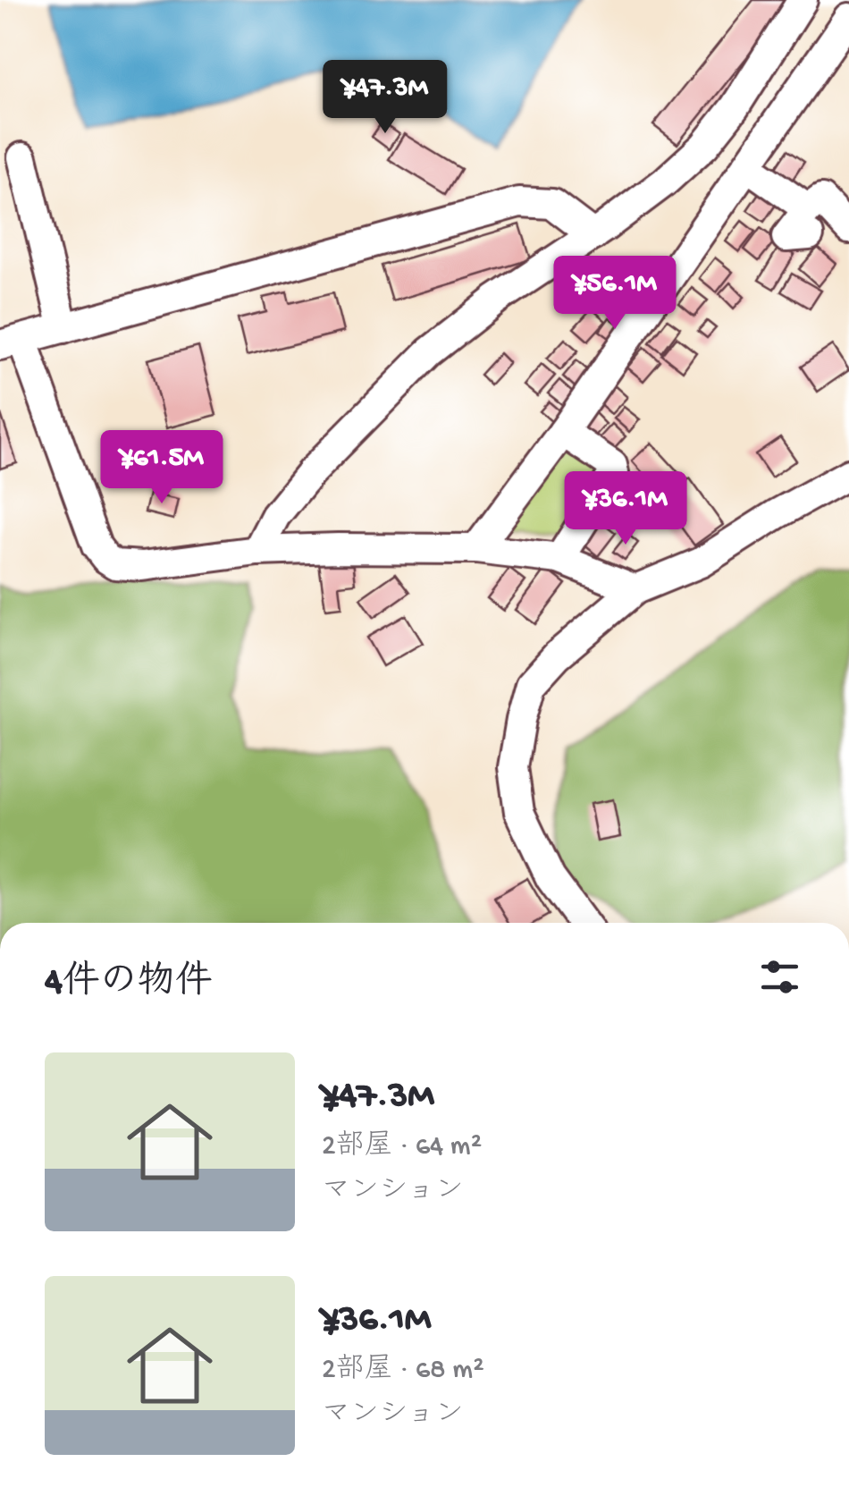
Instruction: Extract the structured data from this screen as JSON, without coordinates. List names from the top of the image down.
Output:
{
  "page": {
    "price": [
      "¥47.3M",
      "¥56.1M",
      "¥61.5M",
      "¥36.1M"
    ],
    "heading": "4件の物件",
    "list": [
      {
        "name": "¥47.3M",
        "note": "2部屋 · 64 m² · マンション"
      },
      {
        "name": "¥36.1M",
        "note": "2部屋 · 68 m² · マンション"
      }
    ]
  }
}
